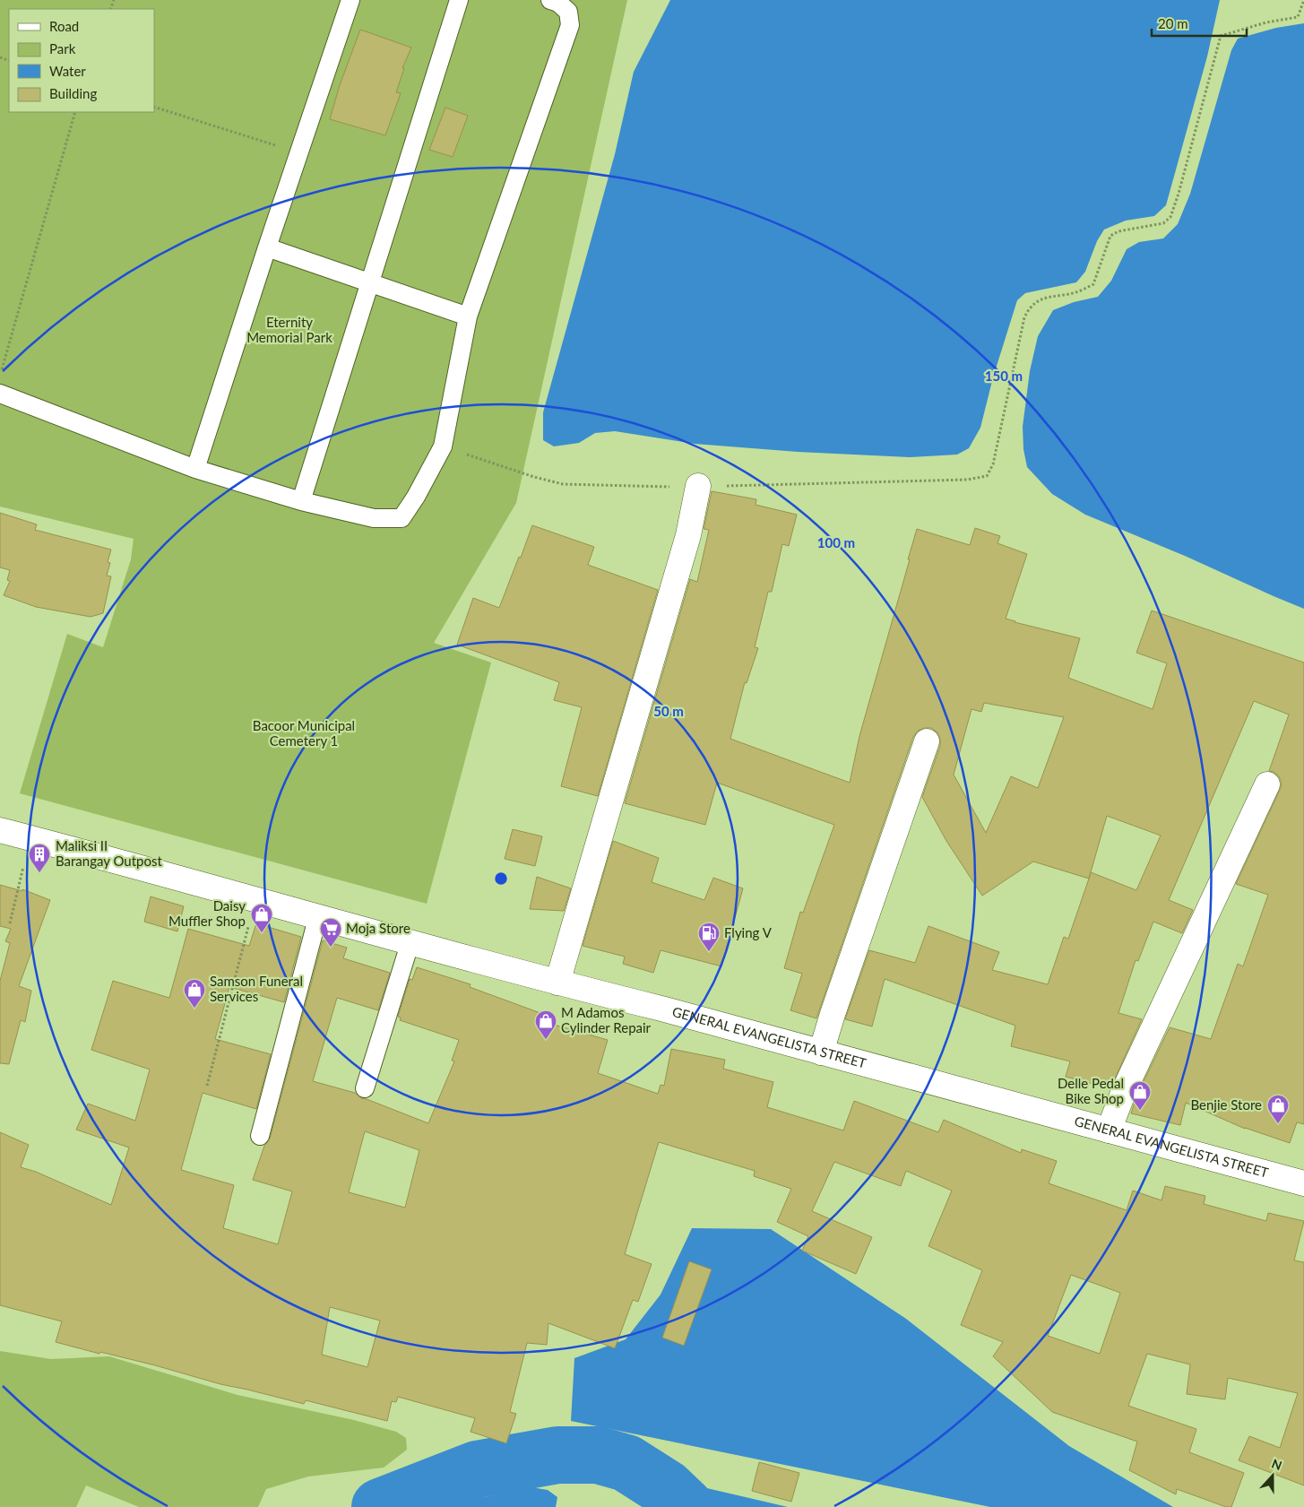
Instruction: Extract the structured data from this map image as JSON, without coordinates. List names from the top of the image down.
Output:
{
  "streets": {
    "main road": ["GENERAL EVANGELISTA STREET"]
  },
  "parks": ["Eternity Memorial Park", "Bacoor Municipal Cemetery 1"],
  "places": {
    "building": ["Maliksi II Barangay Outpost"],
    "shop": [
      "Daisy Muffler Shop",
      "Samson Funeral Services",
      "M Adamos Cylinder Repair",
      "Delle Pedal Bike Shop",
      "Benjie Store"
    ],
    "supermarket": ["Moja Store"],
    "fuel station": ["Flying V"]
  },
  "legend": [
    "Road",
    "Park",
    "Water",
    "Building"
  ],
  "scale_bar": "20 m",
  "north": "top",
  "rings": ["150 m", "100 m", "50 m"]
}
